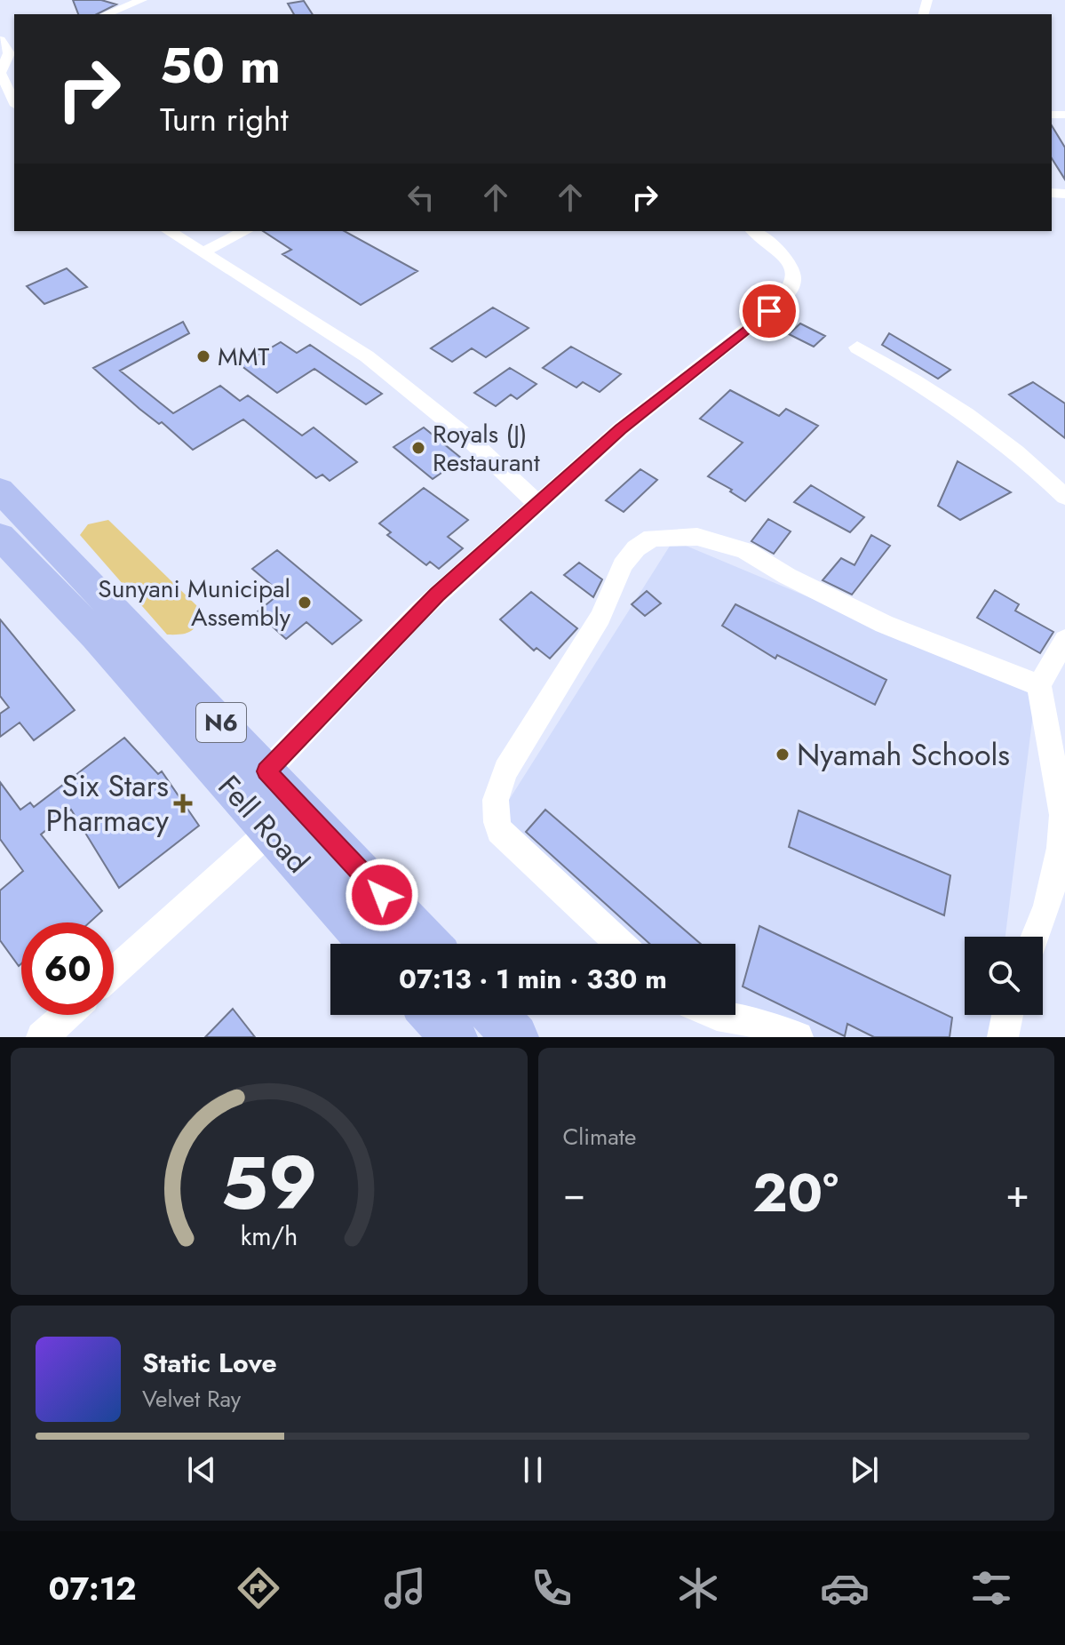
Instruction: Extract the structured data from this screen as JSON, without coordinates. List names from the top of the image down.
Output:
{
  "streets": {
    "main road": ["N6", "Fell Road"]
  },
  "places": {
    "other": [
      "MMT",
      "Royals (J) Restaurant",
      "Sunyani Municipal Assembly",
      "Nyamah Schools"
    ],
    "health": ["Six Stars Pharmacy"]
  },
  "page": {
    "turn": ["50 m", "Turn right"],
    "limit": "60",
    "trip": "07:13 · 1 min · 330 m",
    "tile": "Climate",
    "heat": ["−", "20°", "+"],
    "song": ["Static Love", "Velvet Ray"],
    "tabs": "07:12",
    "gauge": ["59", "km/h"]
  }
}
